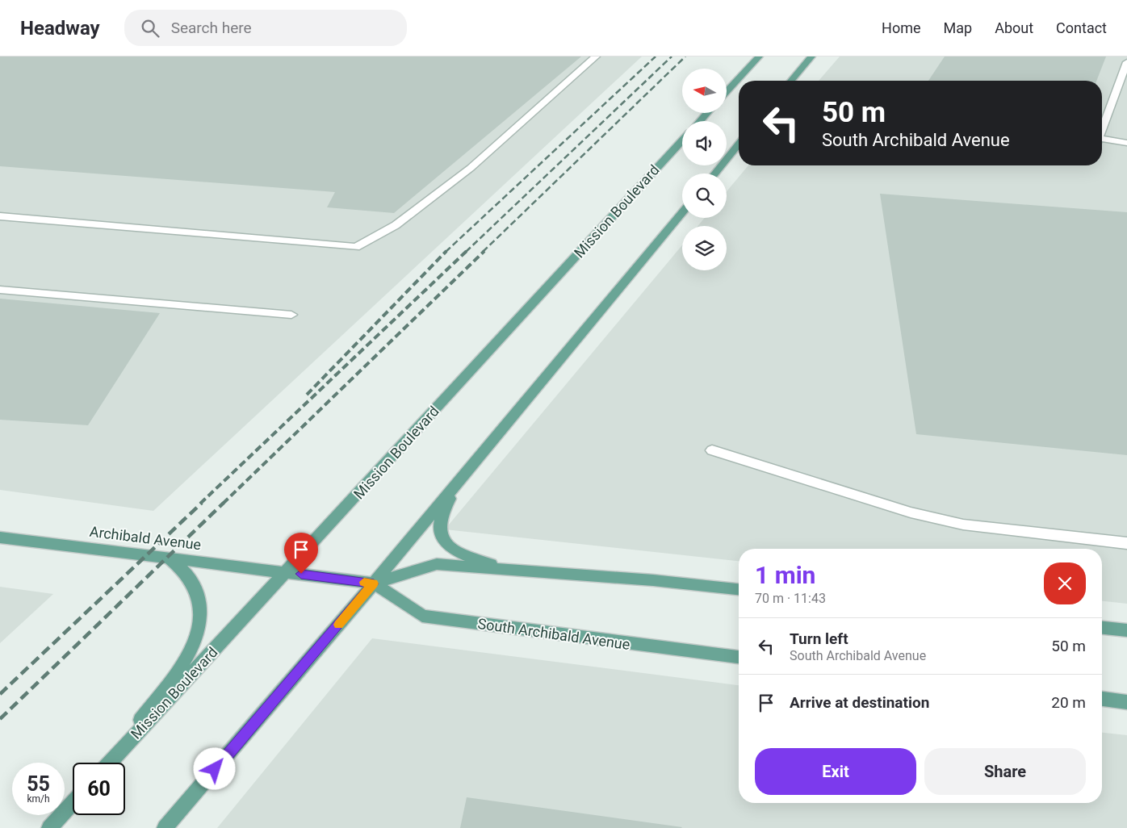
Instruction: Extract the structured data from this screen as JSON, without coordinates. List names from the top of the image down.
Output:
{
  "streets": {
    "main road": ["Mission Boulevard", "Archibald Avenue", "South Archibald Avenue"]
  },
  "crossings": [
    ["Mission Boulevard", "Archibald Avenue"],
    ["Mission Boulevard", "South Archibald Avenue"],
    ["Archibald Avenue", "South Archibald Avenue"]
  ],
  "north": "left",
  "page": {
    "header": "Headway",
    "search": "Search here",
    "nav": [
      "Home",
      "Map",
      "About",
      "Contact"
    ],
    "turn": ["50 m", "South Archibald Avenue"],
    "heading": ["1 min", "70 m · 11:43"],
    "list": [
      {
        "name": "Turn left",
        "note": "South Archibald Avenue",
        "value": "50 m"
      },
      {
        "name": "Arrive at destination",
        "value": "20 m"
      }
    ],
    "buttons": ["Exit", "Share"],
    "speed": "55 km/h",
    "limit": "60"
  }
}
